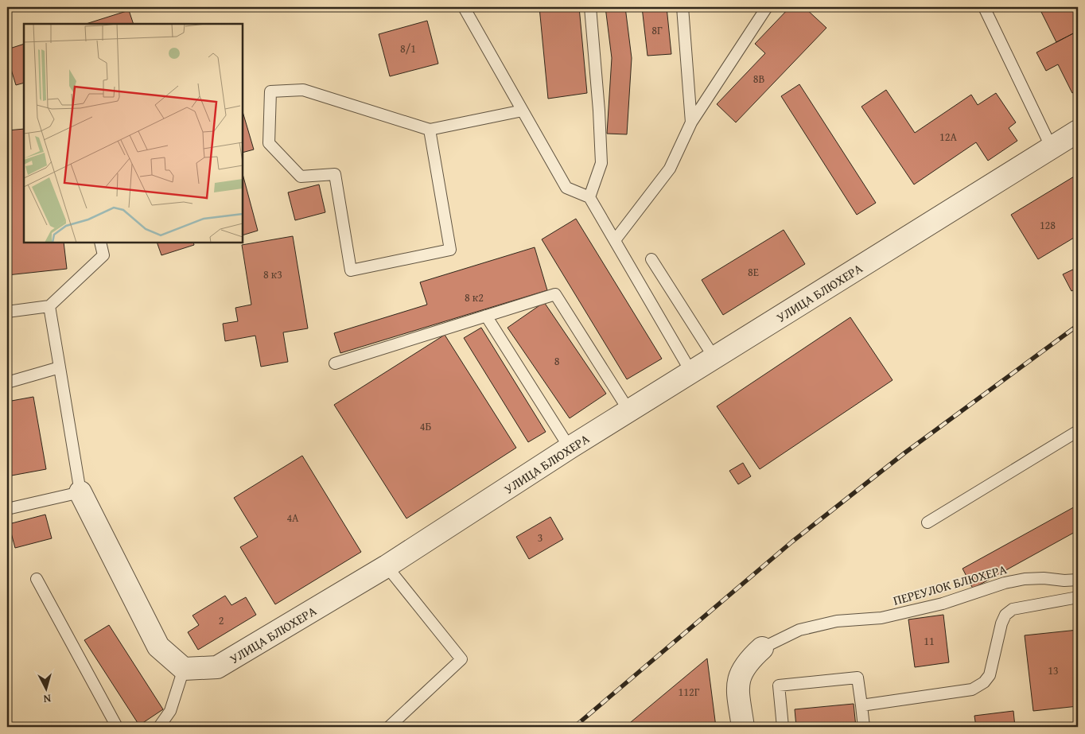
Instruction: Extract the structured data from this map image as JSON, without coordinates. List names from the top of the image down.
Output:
{
  "streets": {
    "street": ["УЛИЦА БЛЮХЕРА"],
    "lane": ["ПЕРЕУЛОК БЛЮХЕРА"]
  },
  "house_numbers": [
    "8Г",
    "8/1",
    "8В",
    "12А",
    "128",
    "8Е",
    "8 к3",
    "8 к2",
    "8",
    "4Б",
    "4А",
    "3",
    "2",
    "11",
    "13",
    "112Г"
  ],
  "north": "bottom"
}
